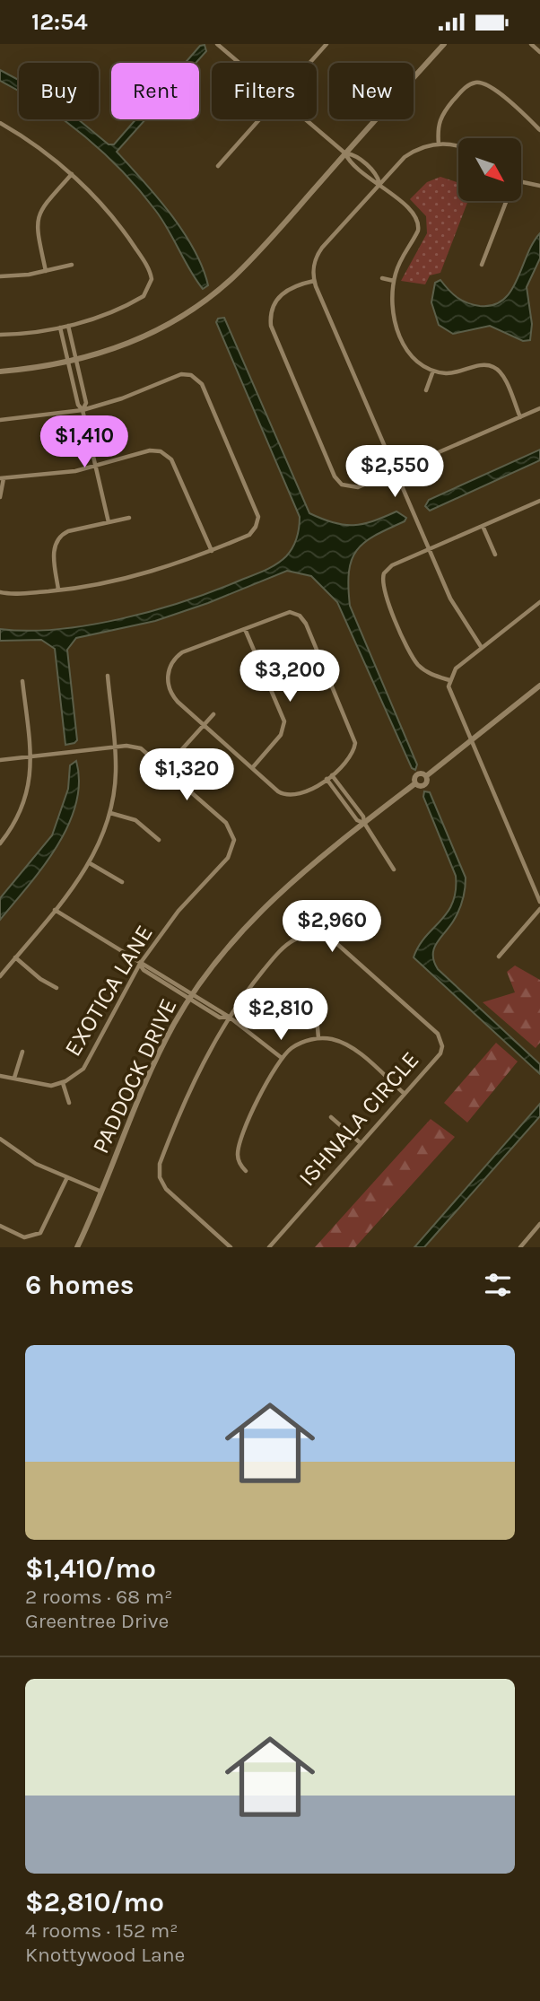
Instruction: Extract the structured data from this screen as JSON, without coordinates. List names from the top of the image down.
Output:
{
  "streets": {
    "street": ["EXOTICA LANE", "PADDOCK DRIVE", "ISHNALA CIRCLE"]
  },
  "north": "bottom right",
  "page": {
    "status": "12:54",
    "chip": [
      "Buy",
      "Rent",
      "Filters",
      "New"
    ],
    "price": [
      "$1,410",
      "$2,550",
      "$3,200",
      "$1,320",
      "$2,960",
      "$2,810"
    ],
    "heading": "6 homes",
    "list": [
      {
        "name": "$1,410/mo",
        "note": "2 rooms · 68 m² · Greentree Drive"
      },
      {
        "name": "$2,810/mo",
        "note": "4 rooms · 152 m² · Knottywood Lane"
      }
    ]
  }
}
